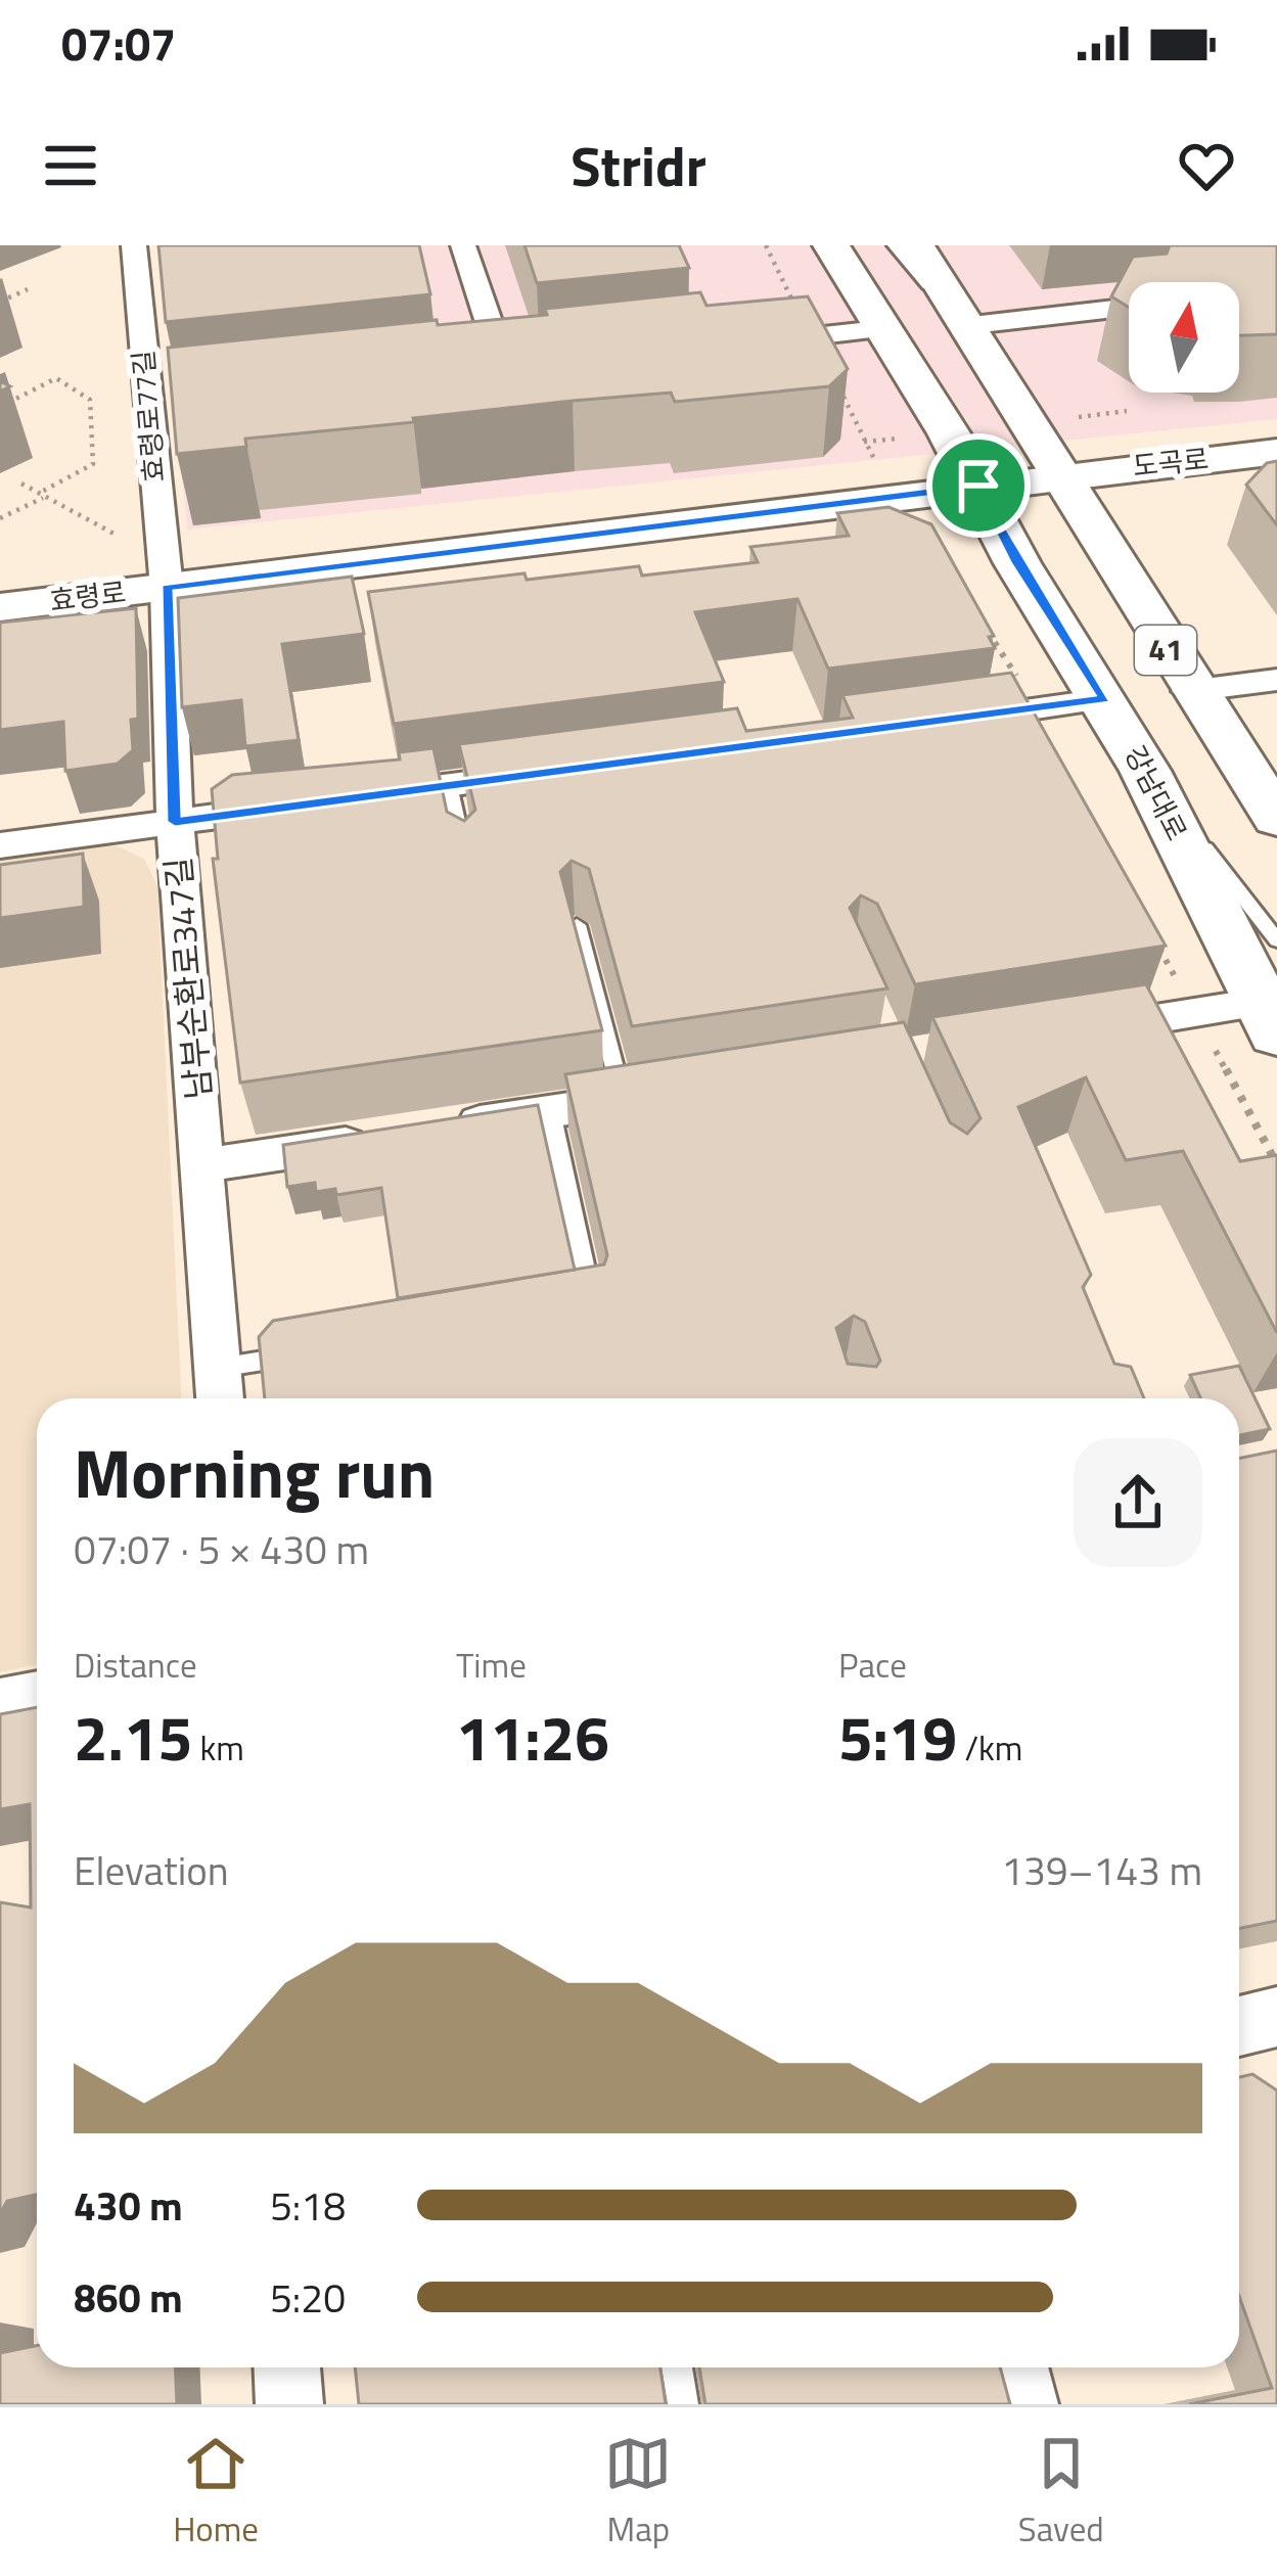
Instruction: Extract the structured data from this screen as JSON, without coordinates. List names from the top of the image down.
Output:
{
  "streets": {
    "main road": [
      "도곡로",
      "효령로",
      "41",
      "강남대로"
    ],
    "street": ["효령로77길", "남부순환로347길"]
  },
  "crossings": [
    ["효령로77길", "효령로"],
    ["효령로77길", "남부순환로347길"],
    ["도곡로", "효령로"],
    ["도곡로", "41"],
    ["도곡로", "강남대로"],
    ["효령로", "강남대로"],
    ["효령로", "남부순환로347길"]
  ],
  "north": "top",
  "page": {
    "status": "07:07",
    "header": "Stridr",
    "heading": ["Morning run", "07:07 · 5 × 430 m"],
    "stats": [
      ["Distance", "2.15 km"],
      ["Time", "11:26"],
      ["Pace", "5:19 /km"]
    ],
    "chart": ["Elevation", "139–143 m"],
    "list": [
      {
        "name": "430 m",
        "note": "5:18"
      },
      {
        "name": "860 m",
        "note": "5:20"
      }
    ],
    "tabs": ["Home", "Map", "Saved"]
  }
}
